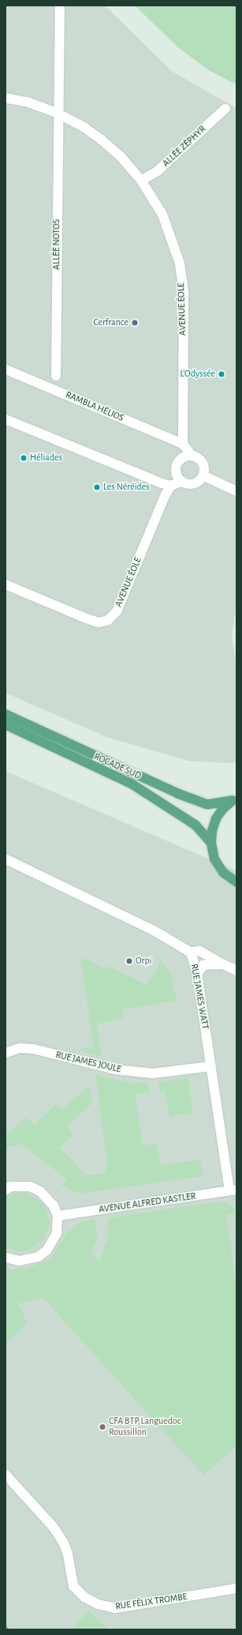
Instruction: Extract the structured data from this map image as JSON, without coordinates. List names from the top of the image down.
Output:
{
  "streets": {
    "main road": ["ROCADE SUD"],
    "street": [
      "ALLÉE ZÉPHYR",
      "ALLÉE NOTOS",
      "AVENUE ÉOLE",
      "RAMBLA HÉLIOS",
      "RUE JAMES WATT",
      "RUE JAMES JOULE",
      "AVENUE ALFRED KASTLER",
      "RUE FÉLIX TROMBE"
    ]
  },
  "crossings": [
    ["ALLÉE ZÉPHYR", "AVENUE ÉOLE"],
    ["ALLÉE NOTOS", "AVENUE ÉOLE"],
    ["AVENUE ÉOLE", "RAMBLA HÉLIOS"],
    ["RUE JAMES WATT", "RUE JAMES JOULE"],
    ["RUE JAMES WATT", "AVENUE ALFRED KASTLER"]
  ],
  "places": [
    "Cerfrance",
    "L'Odyssée",
    "Héliades",
    "Les Néréides",
    "Orpi",
    "CFA BTP Languedoc Roussillon"
  ]
}
